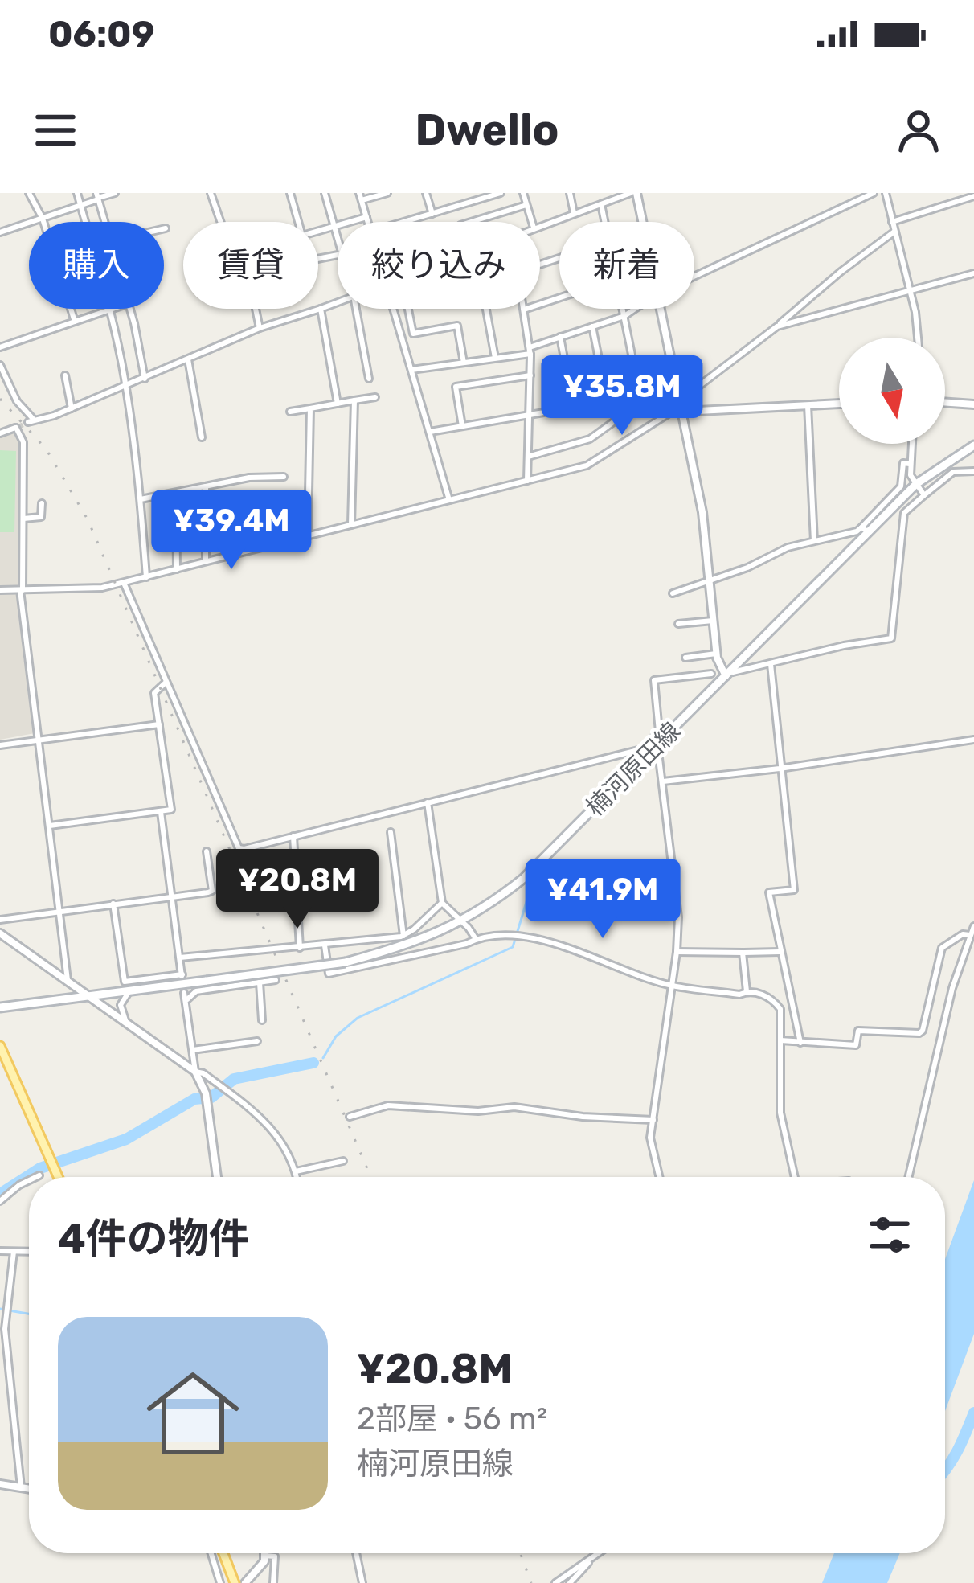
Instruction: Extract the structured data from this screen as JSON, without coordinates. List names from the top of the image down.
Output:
{
  "streets": {
    "main road": ["楠河原田線"]
  },
  "north": "bottom",
  "page": {
    "status": "06:09",
    "header": "Dwello",
    "chip": [
      "購入",
      "賃貸",
      "絞り込み",
      "新着"
    ],
    "price": [
      "¥35.8M",
      "¥39.4M",
      "¥20.8M",
      "¥41.9M"
    ],
    "heading": "4件の物件",
    "list": [
      {
        "name": "¥20.8M",
        "note": "2部屋 · 56 m² · 楠河原田線"
      }
    ]
  }
}
